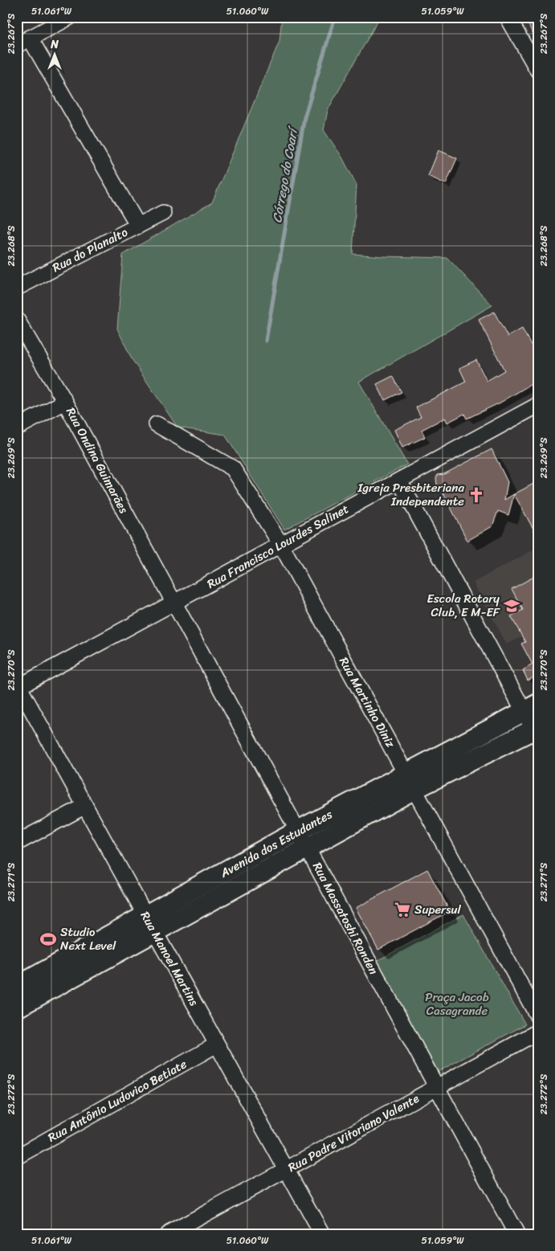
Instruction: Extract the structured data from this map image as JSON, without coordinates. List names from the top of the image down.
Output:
{
  "streets": {
    "street": [
      "Rua do Planalto",
      "Rua Ondina Guimarães",
      "Rua Francisco Lourdes Salinet",
      "Rua Martinho Diniz",
      "Avenida dos Estudantes",
      "Rua Massatoshi Ronden",
      "Rua Manoel Martins",
      "Rua Antônio Ludovico Betiate",
      "Rua Padre Vitoriano Valente"
    ]
  },
  "crossings": [
    ["Rua Ondina Guimarães", "Rua Francisco Lourdes Salinet"],
    ["Rua Ondina Guimarães", "Rua Massatoshi Ronden"],
    ["Rua Francisco Lourdes Salinet", "Rua Martinho Diniz"],
    ["Rua Francisco Lourdes Salinet", "Rua Massatoshi Ronden"],
    ["Rua Francisco Lourdes Salinet", "Rua Manoel Martins"],
    ["Rua Martinho Diniz", "Avenida dos Estudantes"],
    ["Avenida dos Estudantes", "Rua Massatoshi Ronden"],
    ["Avenida dos Estudantes", "Rua Manoel Martins"],
    ["Rua Massatoshi Ronden", "Rua Padre Vitoriano Valente"],
    ["Rua Manoel Martins", "Rua Antônio Ludovico Betiate"],
    ["Rua Manoel Martins", "Rua Padre Vitoriano Valente"]
  ],
  "water": ["Córrego do Coarí"],
  "parks": ["Praça Jacob Casagrande"],
  "places": {
    "church": ["Igreja Presbiteriana Independente"],
    "school or university": ["Escola Rotary Club, E M-EF"],
    "supermarket": ["Supersul"],
    "sports": ["Studio Next Level"]
  },
  "north": "top",
  "coordinates": [
    "51.061°W",
    "51.060°W",
    "51.059°W",
    "23.267°S",
    "23.268°S",
    "23.269°S",
    "23.270°S",
    "23.271°S",
    "23.272°S"
  ]
}
